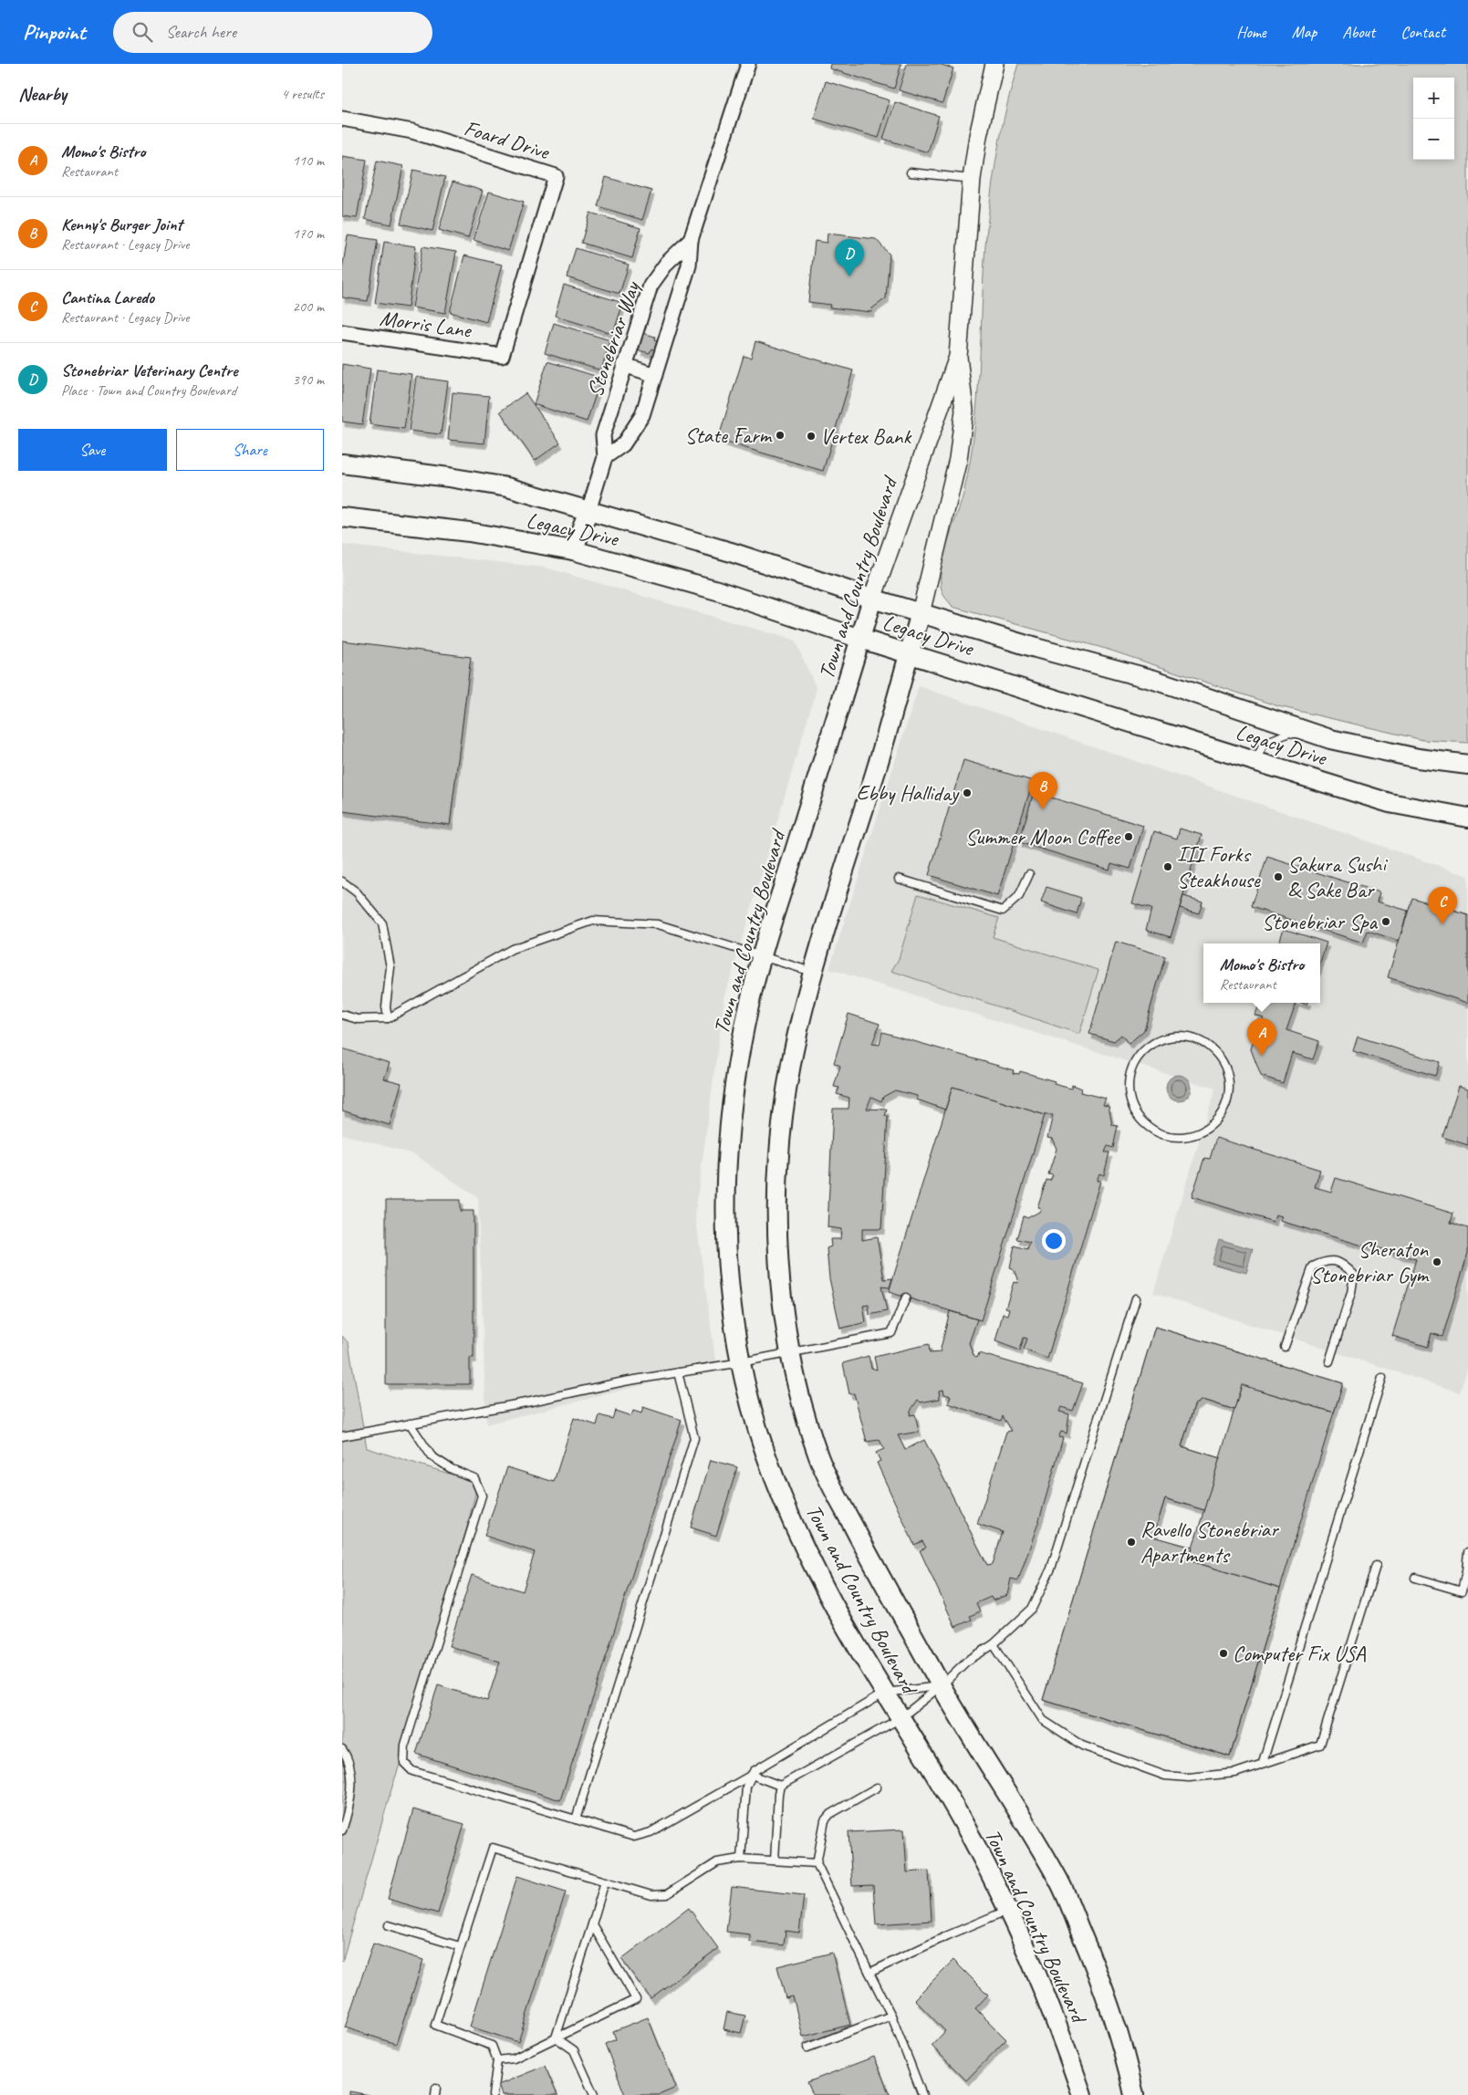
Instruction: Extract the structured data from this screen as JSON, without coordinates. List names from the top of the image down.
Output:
{
  "streets": {
    "main road": ["Legacy Drive", "Town and Country Boulevard"],
    "street": ["Foard Drive", "Morris Lane", "Stonebriar Way"]
  },
  "crossings": [
    ["Foard Drive", "Morris Lane"],
    ["Stonebriar Way", "Legacy Drive"],
    ["Legacy Drive", "Town and Country Boulevard"]
  ],
  "places": [
    "State Farm",
    "Vertex Bank",
    "Ebby Halliday",
    "Summer Moon Coffee",
    "III Forks Steakhouse",
    "Sakura Sushi & Sake Bar",
    "Stonebriar Spa",
    "Sheraton Stonebriar Gym",
    "Ravello Stonebriar Apartments",
    "Computer Fix USA"
  ],
  "page": {
    "header": "Pinpoint",
    "search": "Search here",
    "nav": [
      "Home",
      "Map",
      "About",
      "Contact"
    ],
    "heading": ["Nearby", "4 results"],
    "map_buttons": ["+", "−"],
    "list": [
      {
        "mark": "A",
        "name": "Momo's Bistro",
        "note": "Restaurant",
        "value": "110 m"
      },
      {
        "mark": "B",
        "name": "Kenny's Burger Joint",
        "note": "Restaurant · Legacy Drive",
        "value": "170 m"
      },
      {
        "mark": "C",
        "name": "Cantina Laredo",
        "note": "Restaurant · Legacy Drive",
        "value": "200 m"
      },
      {
        "mark": "D",
        "name": "Stonebriar Veterinary Centre",
        "note": "Place · Town and Country Boulevard",
        "value": "390 m"
      }
    ],
    "pins": [
      "D",
      "B",
      "C",
      "A"
    ],
    "buttons": ["Save", "Share"],
    "popup": ["Momo's Bistro", "Restaurant"]
  }
}
